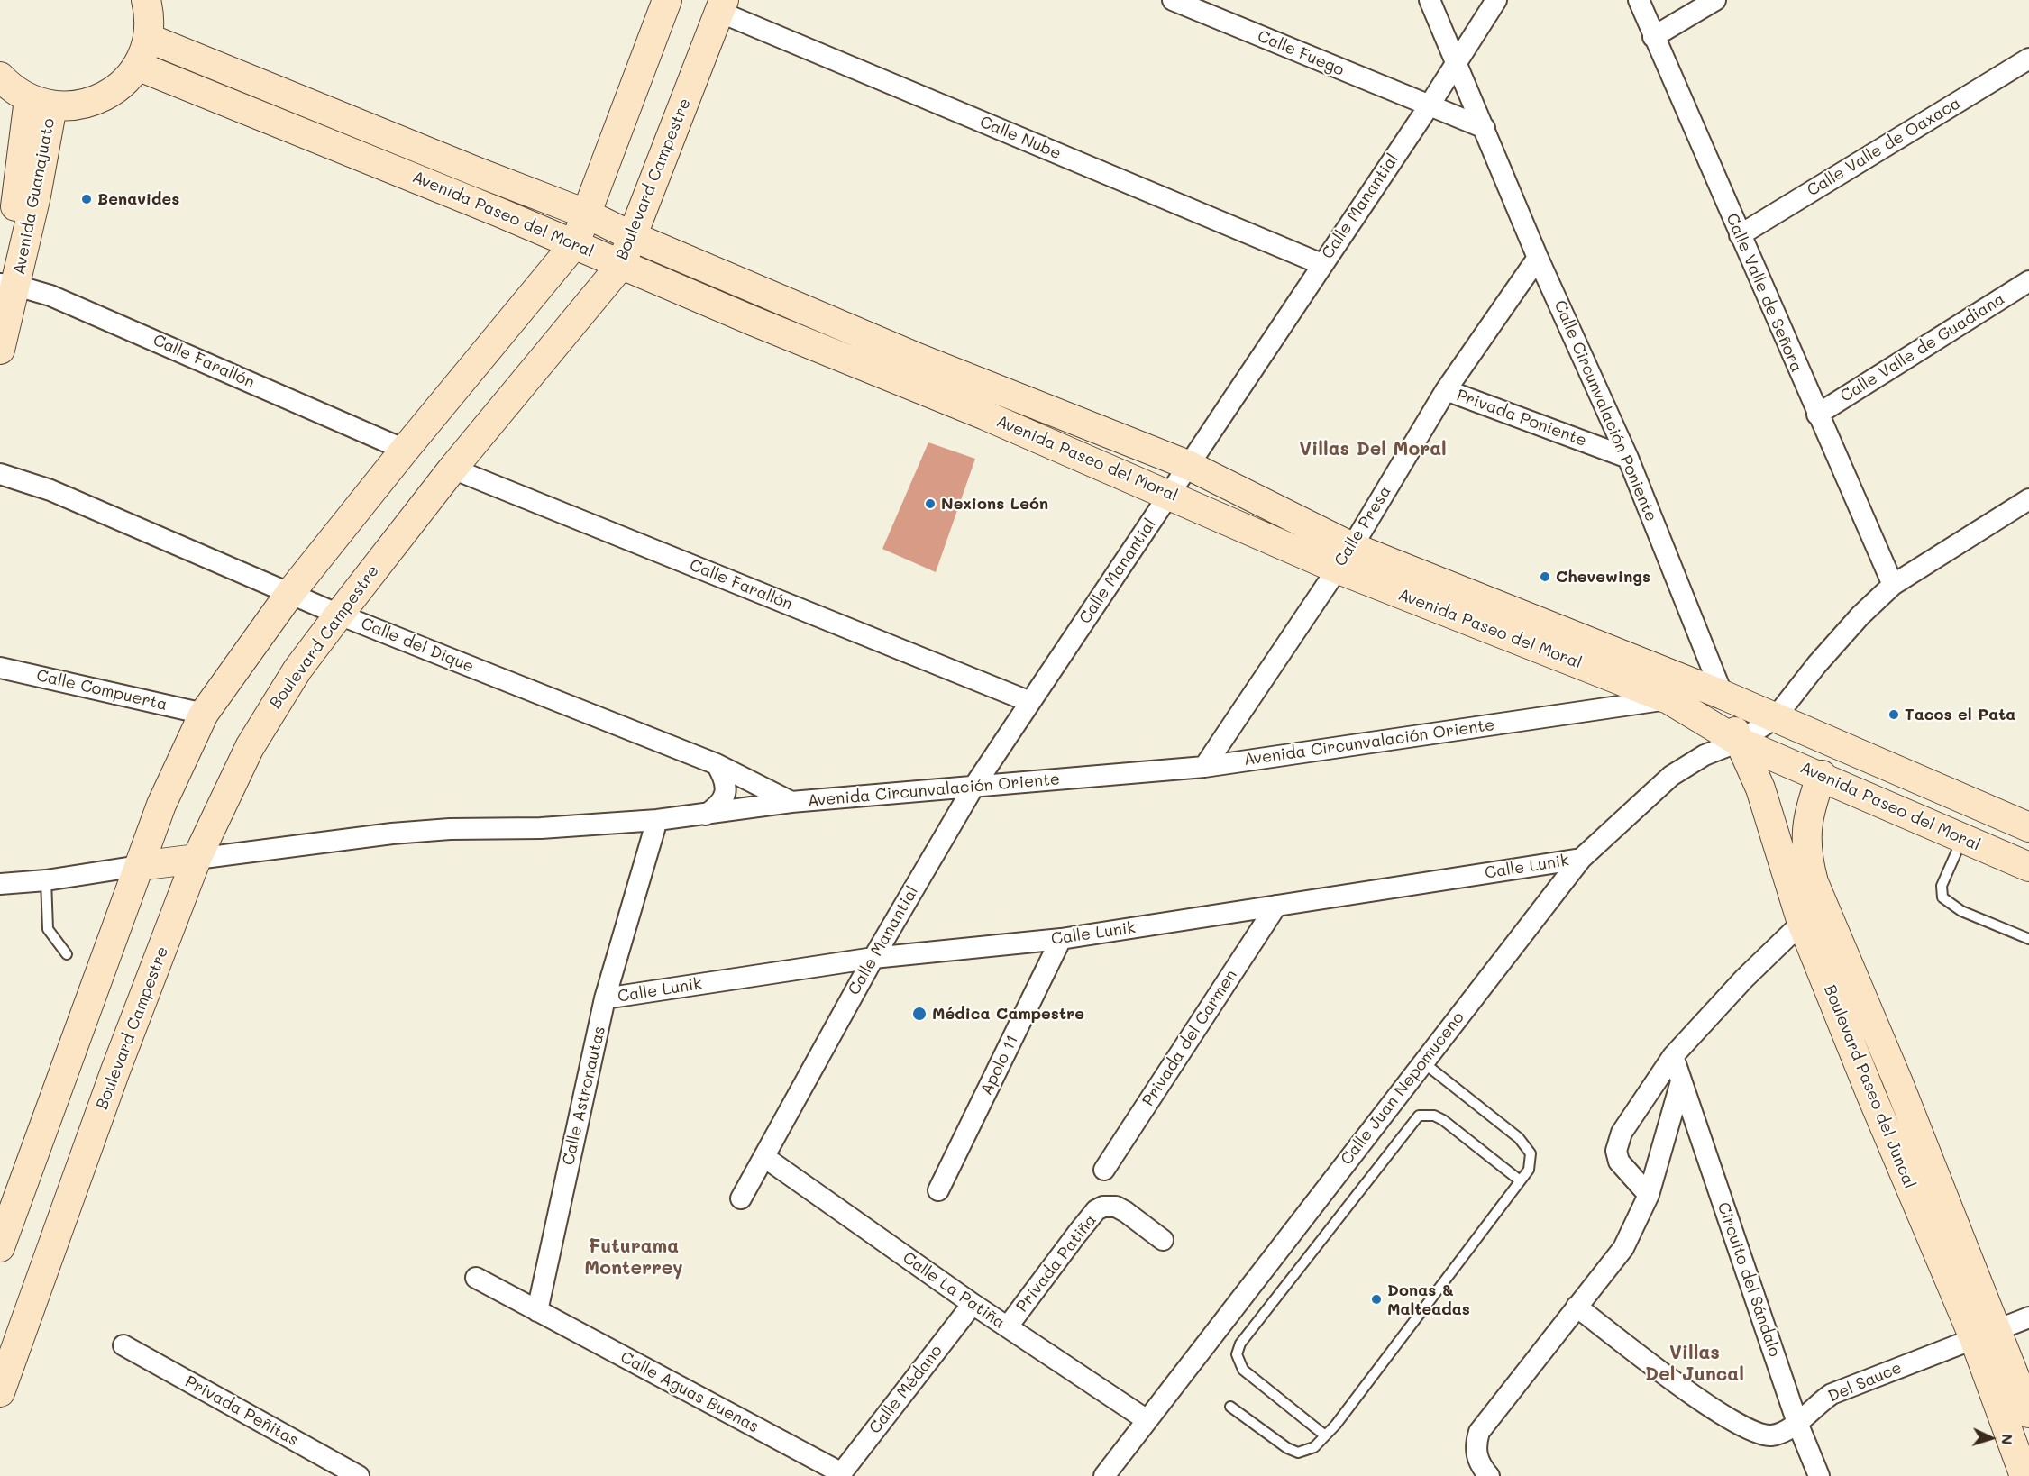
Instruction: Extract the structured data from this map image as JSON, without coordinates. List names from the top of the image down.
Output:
{
  "streets": {
    "street": [
      "Calle Fuego",
      "Calle Nube",
      "Calle Valle de Oaxaca",
      "Boulevard Campestre",
      "Avenida Guanajuato",
      "Calle Manantial",
      "Avenida Paseo del Moral",
      "Calle Valle de Señora",
      "Calle Valle de Guadiana",
      "Calle Farallón",
      "Calle Circunvalación Poniente",
      "Privada Poniente",
      "Calle Presa",
      "Calle del Dique",
      "Calle Compuerta",
      "Avenida Circunvalación Oriente",
      "Calle Lunik",
      "Privada del Carmen",
      "Apolo 11",
      "Boulevard Paseo del Juncal",
      "Calle Juan Nepomuceno",
      "Calle Astronautas",
      "Privada Patiña",
      "Circuito del Sándalo",
      "Calle La Patiña",
      "Del Sauce",
      "Calle Médano",
      "Calle Aguas Buenas",
      "Privada Peñitas"
    ]
  },
  "crossings": [
    ["Calle Fuego", "Calle Manantial"],
    ["Calle Nube", "Boulevard Campestre"],
    ["Calle Nube", "Calle Manantial"],
    ["Calle Valle de Oaxaca", "Calle Valle de Señora"],
    ["Boulevard Campestre", "Avenida Paseo del Moral"],
    ["Boulevard Campestre", "Calle Farallón"],
    ["Boulevard Campestre", "Calle del Dique"],
    ["Boulevard Campestre", "Avenida Circunvalación Oriente"],
    ["Avenida Guanajuato", "Calle Farallón"],
    ["Calle Manantial", "Avenida Paseo del Moral"],
    ["Calle Manantial", "Calle Farallón"],
    ["Calle Manantial", "Calle Circunvalación Poniente"],
    ["Calle Manantial", "Avenida Circunvalación Oriente"],
    ["Calle Manantial", "Calle Lunik"],
    ["Calle Manantial", "Calle La Patiña"],
    ["Avenida Paseo del Moral", "Calle Circunvalación Poniente"],
    ["Avenida Paseo del Moral", "Calle Presa"],
    ["Avenida Paseo del Moral", "Avenida Circunvalación Oriente"],
    ["Avenida Paseo del Moral", "Boulevard Paseo del Juncal"],
    ["Avenida Paseo del Moral", "Calle Juan Nepomuceno"],
    ["Calle Valle de Señora", "Calle Valle de Guadiana"],
    ["Calle Valle de Señora", "Calle Juan Nepomuceno"],
    ["Calle Circunvalación Poniente", "Privada Poniente"],
    ["Calle Circunvalación Poniente", "Calle Presa"],
    ["Calle Circunvalación Poniente", "Boulevard Paseo del Juncal"],
    ["Privada Poniente", "Calle Presa"],
    ["Calle Presa", "Avenida Circunvalación Oriente"],
    ["Calle del Dique", "Avenida Circunvalación Oriente"],
    ["Avenida Circunvalación Oriente", "Calle Astronautas"],
    ["Calle Lunik", "Privada del Carmen"],
    ["Calle Lunik", "Apolo 11"],
    ["Calle Lunik", "Calle Juan Nepomuceno"],
    ["Calle Lunik", "Calle Astronautas"],
    ["Boulevard Paseo del Juncal", "Calle Juan Nepomuceno"],
    ["Boulevard Paseo del Juncal", "Del Sauce"],
    ["Calle Juan Nepomuceno", "Calle La Patiña"],
    ["Calle Astronautas", "Calle Aguas Buenas"],
    ["Privada Patiña", "Calle La Patiña"],
    ["Circuito del Sándalo", "Del Sauce"],
    ["Calle La Patiña", "Calle Médano"],
    ["Calle Médano", "Calle Aguas Buenas"]
  ],
  "districts": ["Villas Del Moral", "Futurama Monterrey", "Villas Del Juncal"],
  "places": [
    "Benavides",
    "Nexions León",
    "Chevewings",
    "Tacos el Pata",
    "Médica Campestre",
    "Donas & Malteadas"
  ],
  "north": "right"
}
